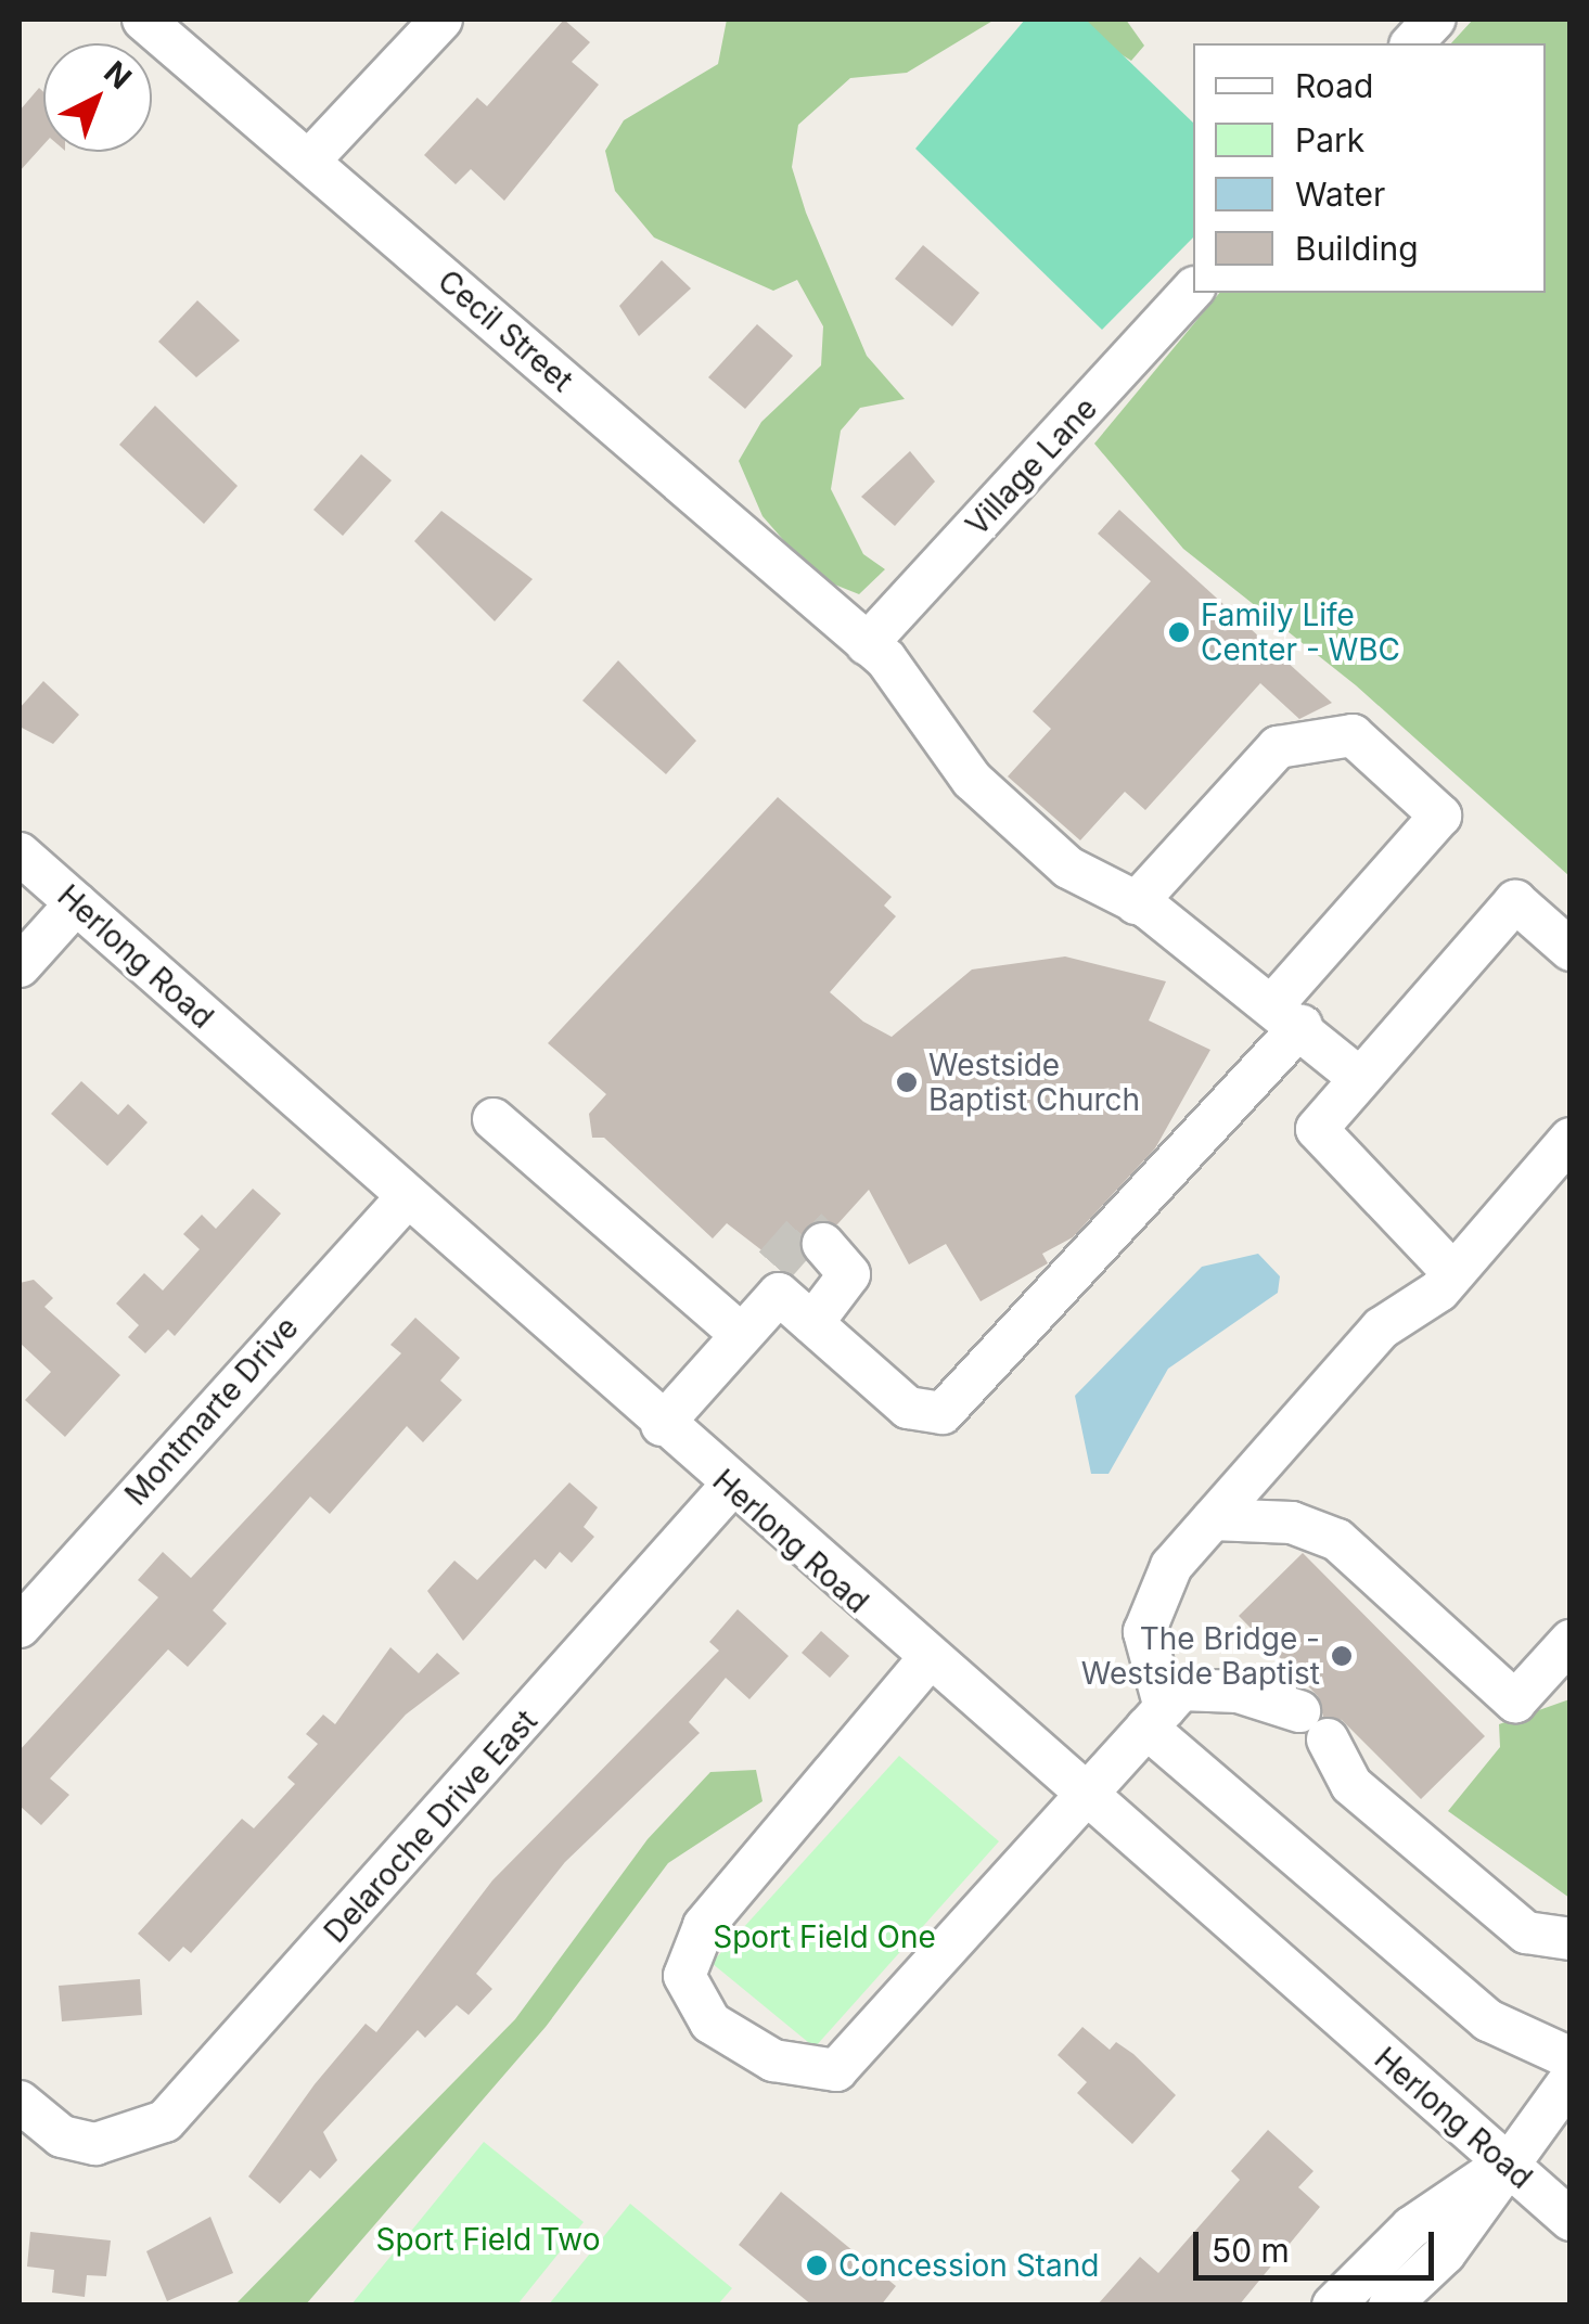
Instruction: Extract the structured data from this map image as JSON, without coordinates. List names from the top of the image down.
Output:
{
  "streets": {
    "street": [
      "Cecil Street",
      "Village Lane",
      "Herlong Road",
      "Montmarte Drive",
      "Delaroche Drive East"
    ]
  },
  "crossings": [
    ["Cecil Street", "Village Lane"],
    ["Herlong Road", "Montmarte Drive"],
    ["Herlong Road", "Delaroche Drive East"]
  ],
  "parks": ["Sport Field One", "Sport Field Two"],
  "places": [
    "Family Life Center - WBC",
    "Westside Baptist Church",
    "The Bridge - Westside Baptist",
    "Concession Stand"
  ],
  "legend": [
    "Road",
    "Park",
    "Water",
    "Building"
  ],
  "scale_bar": "50 m",
  "north": "top right"
}
